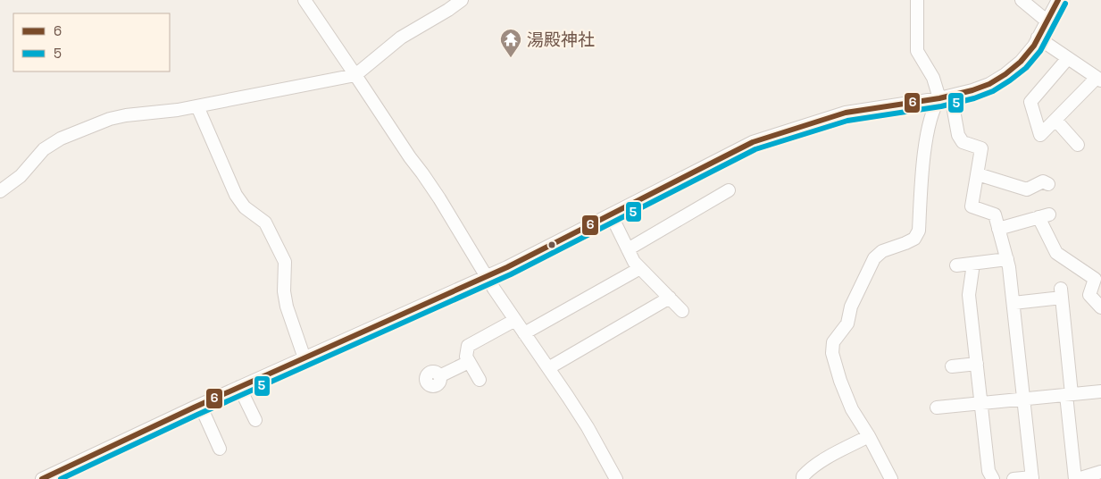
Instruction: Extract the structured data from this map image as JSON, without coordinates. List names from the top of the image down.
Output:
{
  "places": {
    "temple": ["湯殿神社"]
  },
  "lines": ["transit line 6", "transit line 5"],
  "legend": ["6", "5"]
}
